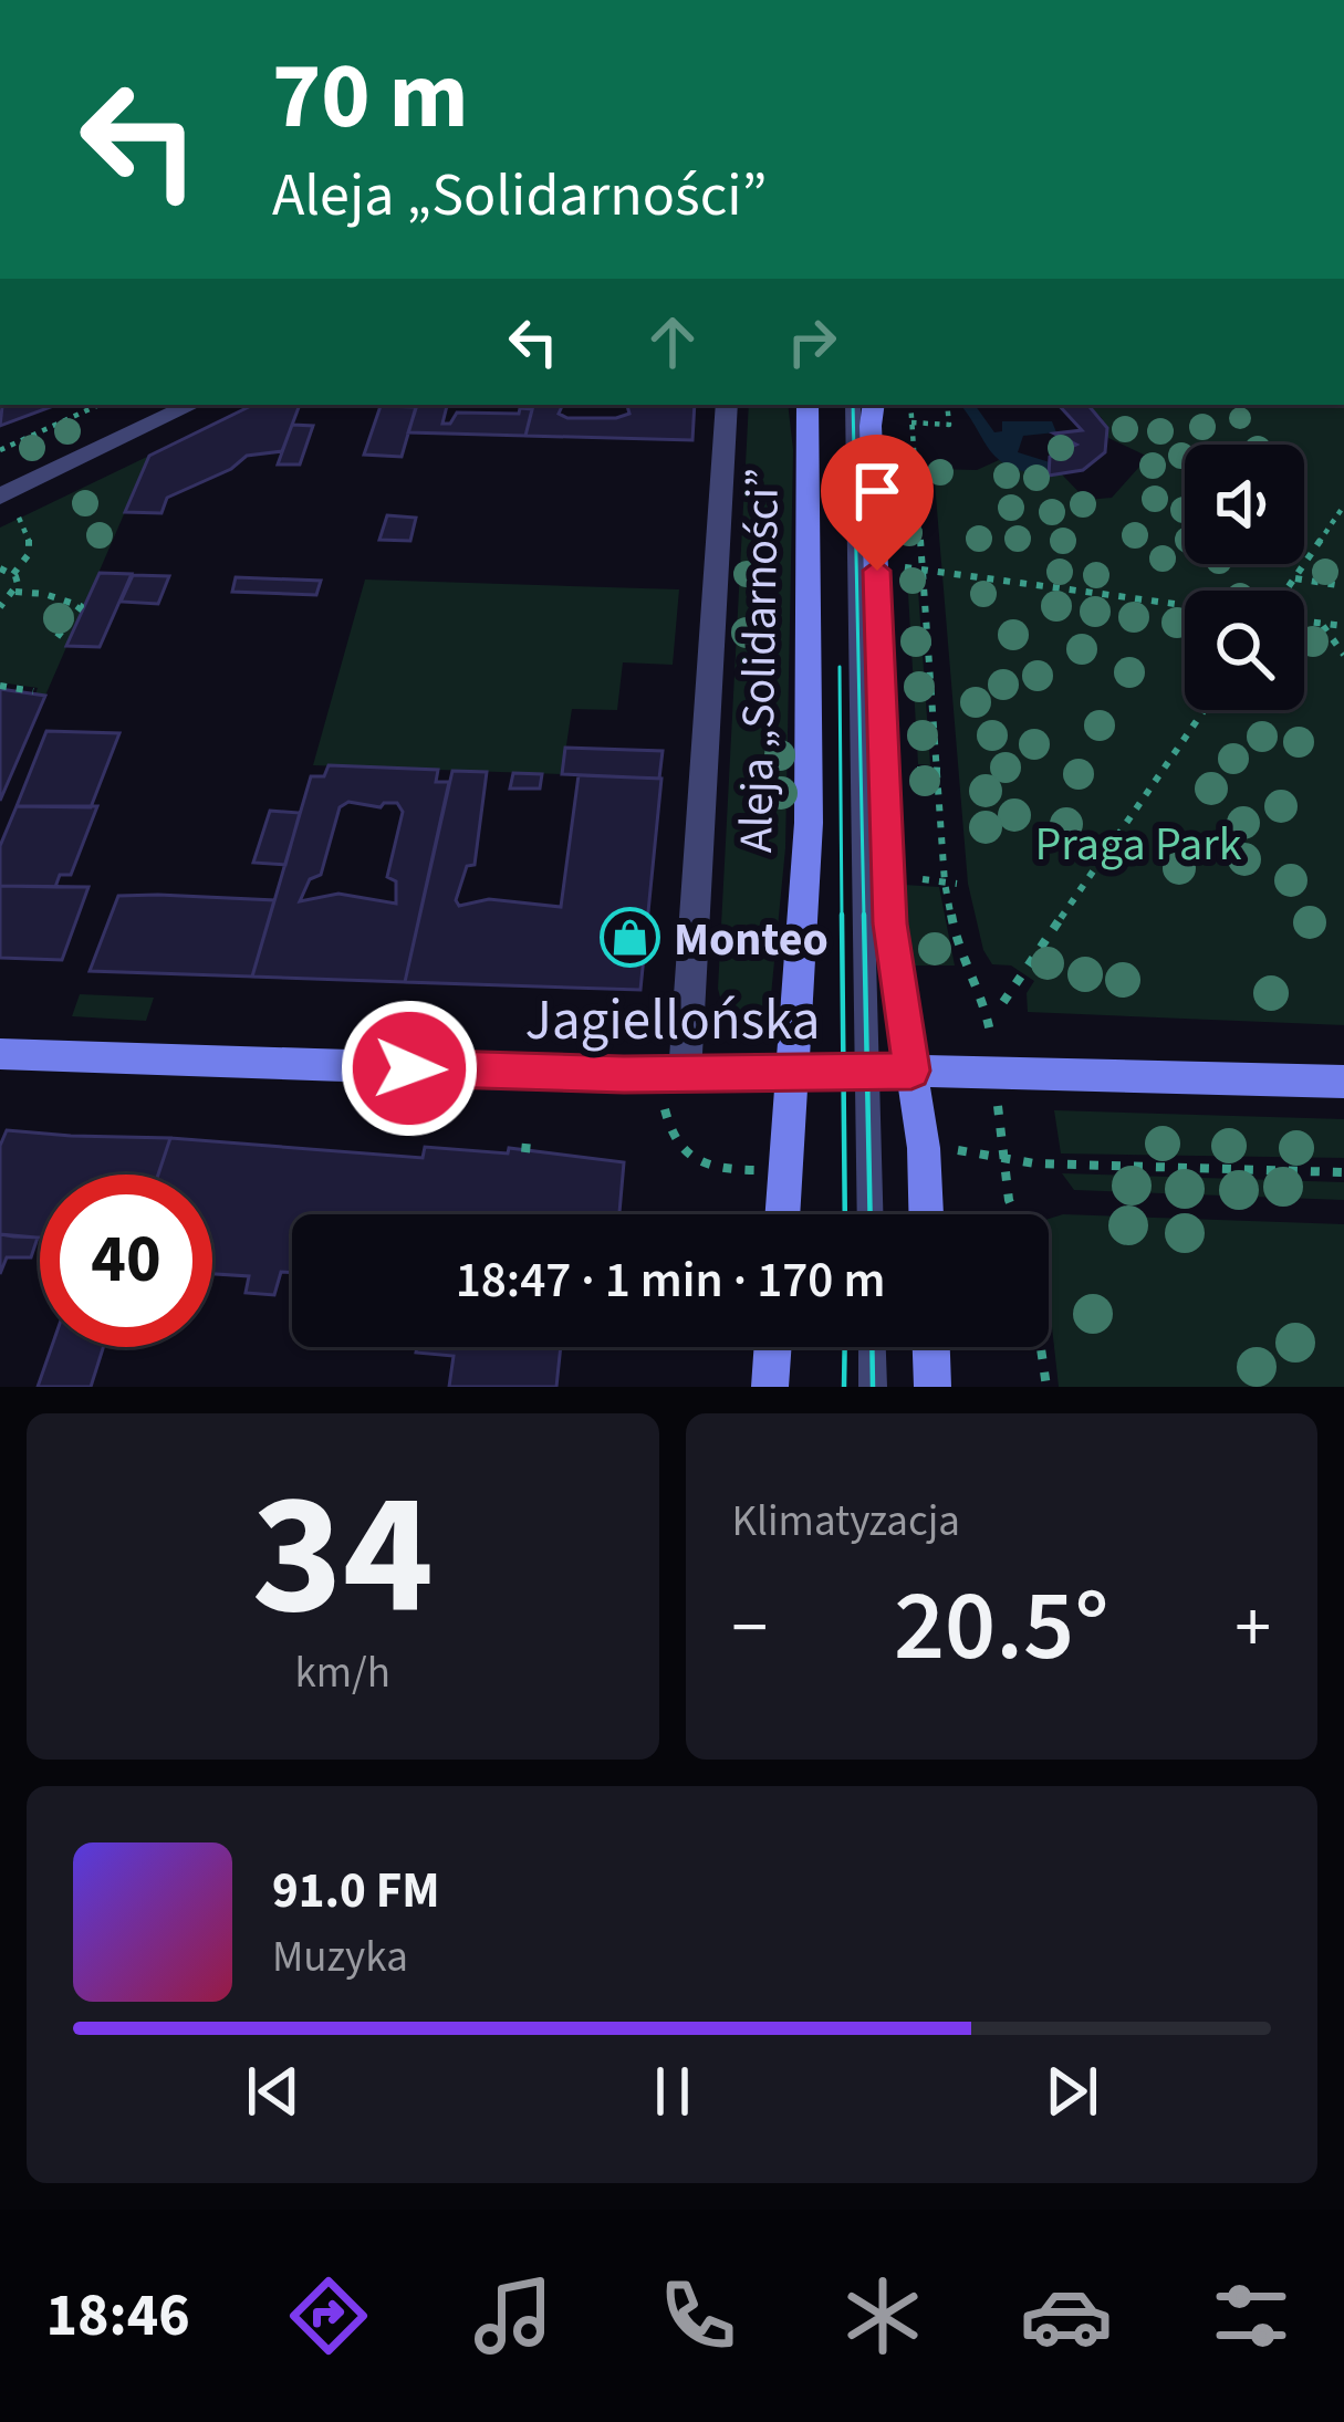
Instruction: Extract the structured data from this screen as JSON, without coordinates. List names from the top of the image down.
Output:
{
  "streets": {
    "main road": ["Aleja „Solidarności”", "Jagiellońska"]
  },
  "crossings": [
    ["Aleja „Solidarności”", "Jagiellońska"]
  ],
  "parks": ["Praga Park"],
  "places": {
    "shop": ["Monteo"]
  },
  "page": {
    "turn": ["70 m", "Aleja „Solidarności”"],
    "limit": "40",
    "trip": "18:47 · 1 min · 170 m",
    "tile": [
      ["34", "km/h"],
      "Klimatyzacja"
    ],
    "heat": ["−", "20.5°", "+"],
    "song": ["91.0 FM", "Muzyka"],
    "tabs": "18:46"
  }
}
